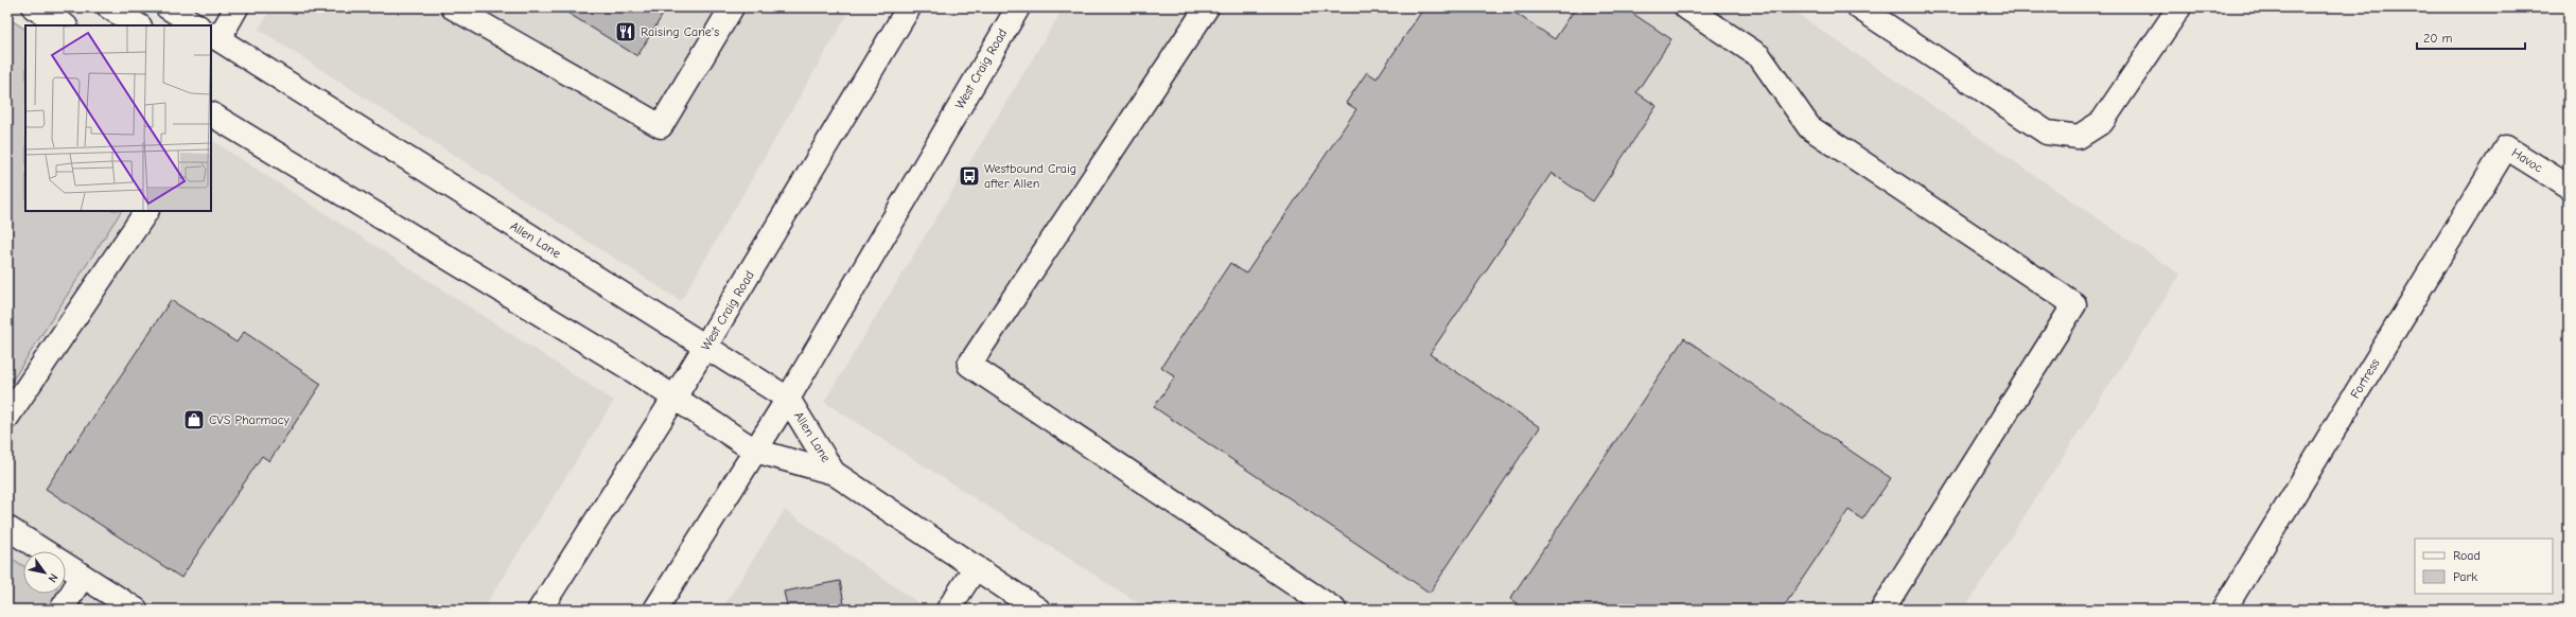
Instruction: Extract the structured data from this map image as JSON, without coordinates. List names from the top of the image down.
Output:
{
  "streets": {
    "main road": [
      "West Craig Road",
      "Havoc",
      "Allen Lane",
      "Fortress"
    ]
  },
  "crossings": [
    ["West Craig Road", "Allen Lane"],
    ["Havoc", "Fortress"]
  ],
  "places": {
    "restaurant": ["Raising Cane's"],
    "bus stop": ["Westbound Craig after Allen"],
    "shop": ["CVS Pharmacy"]
  },
  "legend": ["Road", "Park"],
  "scale_bar": "20 m",
  "north": "bottom right"
}
